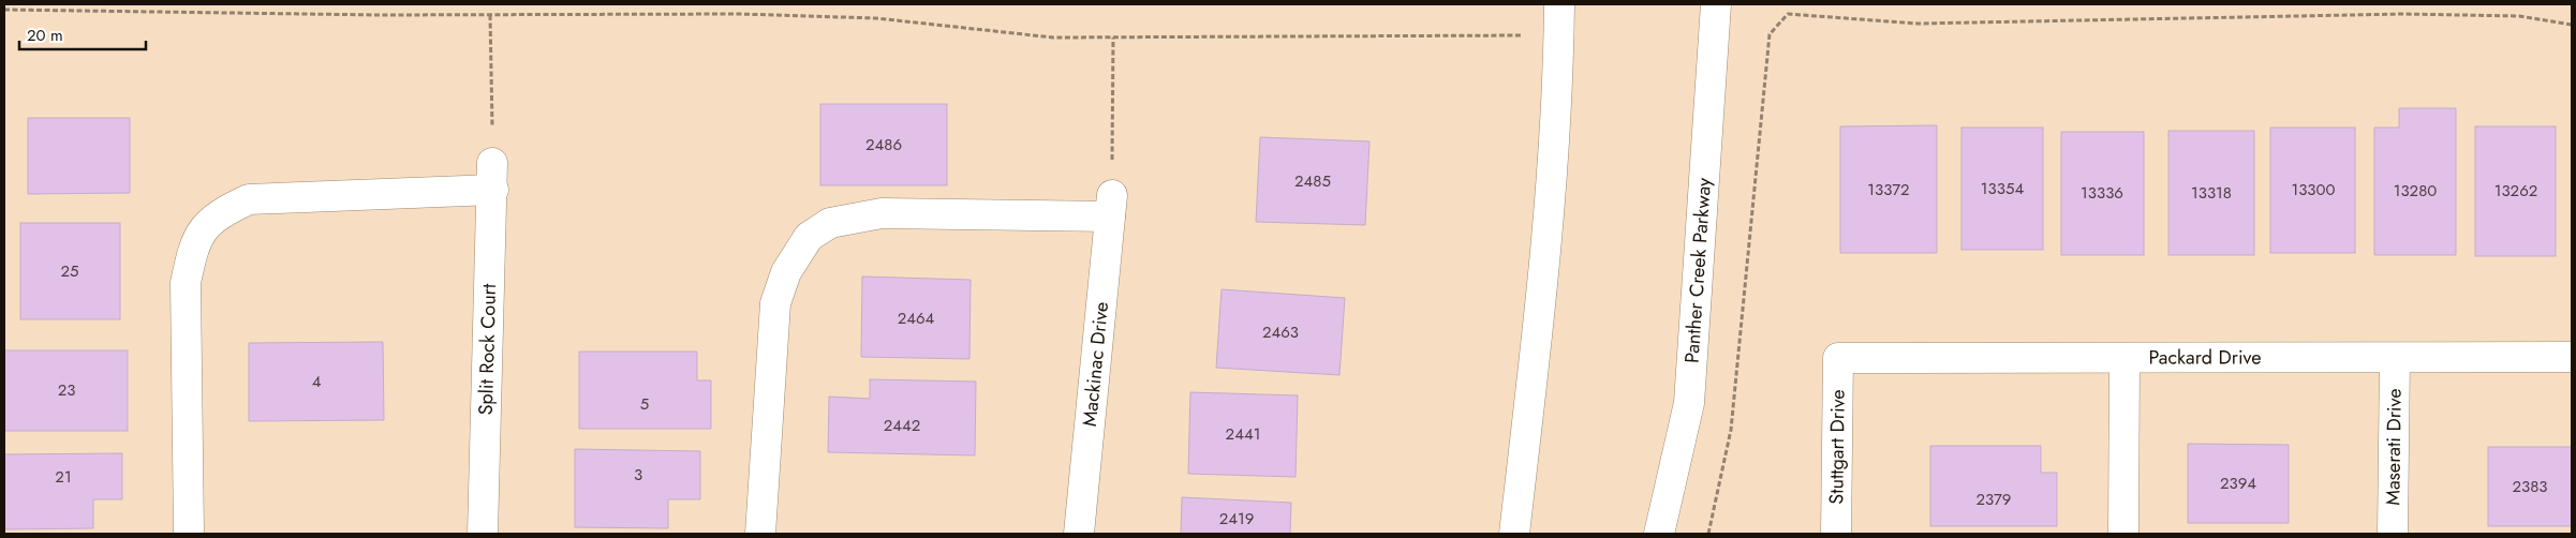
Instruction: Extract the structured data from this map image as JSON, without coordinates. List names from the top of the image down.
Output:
{
  "streets": {
    "street": [
      "Panther Creek Parkway",
      "Split Rock Court",
      "Packard Drive",
      "Mackinac Drive",
      "Stuttgart Drive",
      "Maserati Drive"
    ]
  },
  "crossings": [
    ["Packard Drive", "Stuttgart Drive"],
    ["Packard Drive", "Maserati Drive"]
  ],
  "house_numbers": [
    "2486",
    "2485",
    "13354",
    "13372",
    "13300",
    "13280",
    "13262",
    "13336",
    "13318",
    "25",
    "2464",
    "2463",
    "4",
    "23",
    "5",
    "2442",
    "2441",
    "3",
    "21",
    "2394",
    "2383",
    "2379",
    "2419"
  ],
  "scale_bar": "20 m"
}
